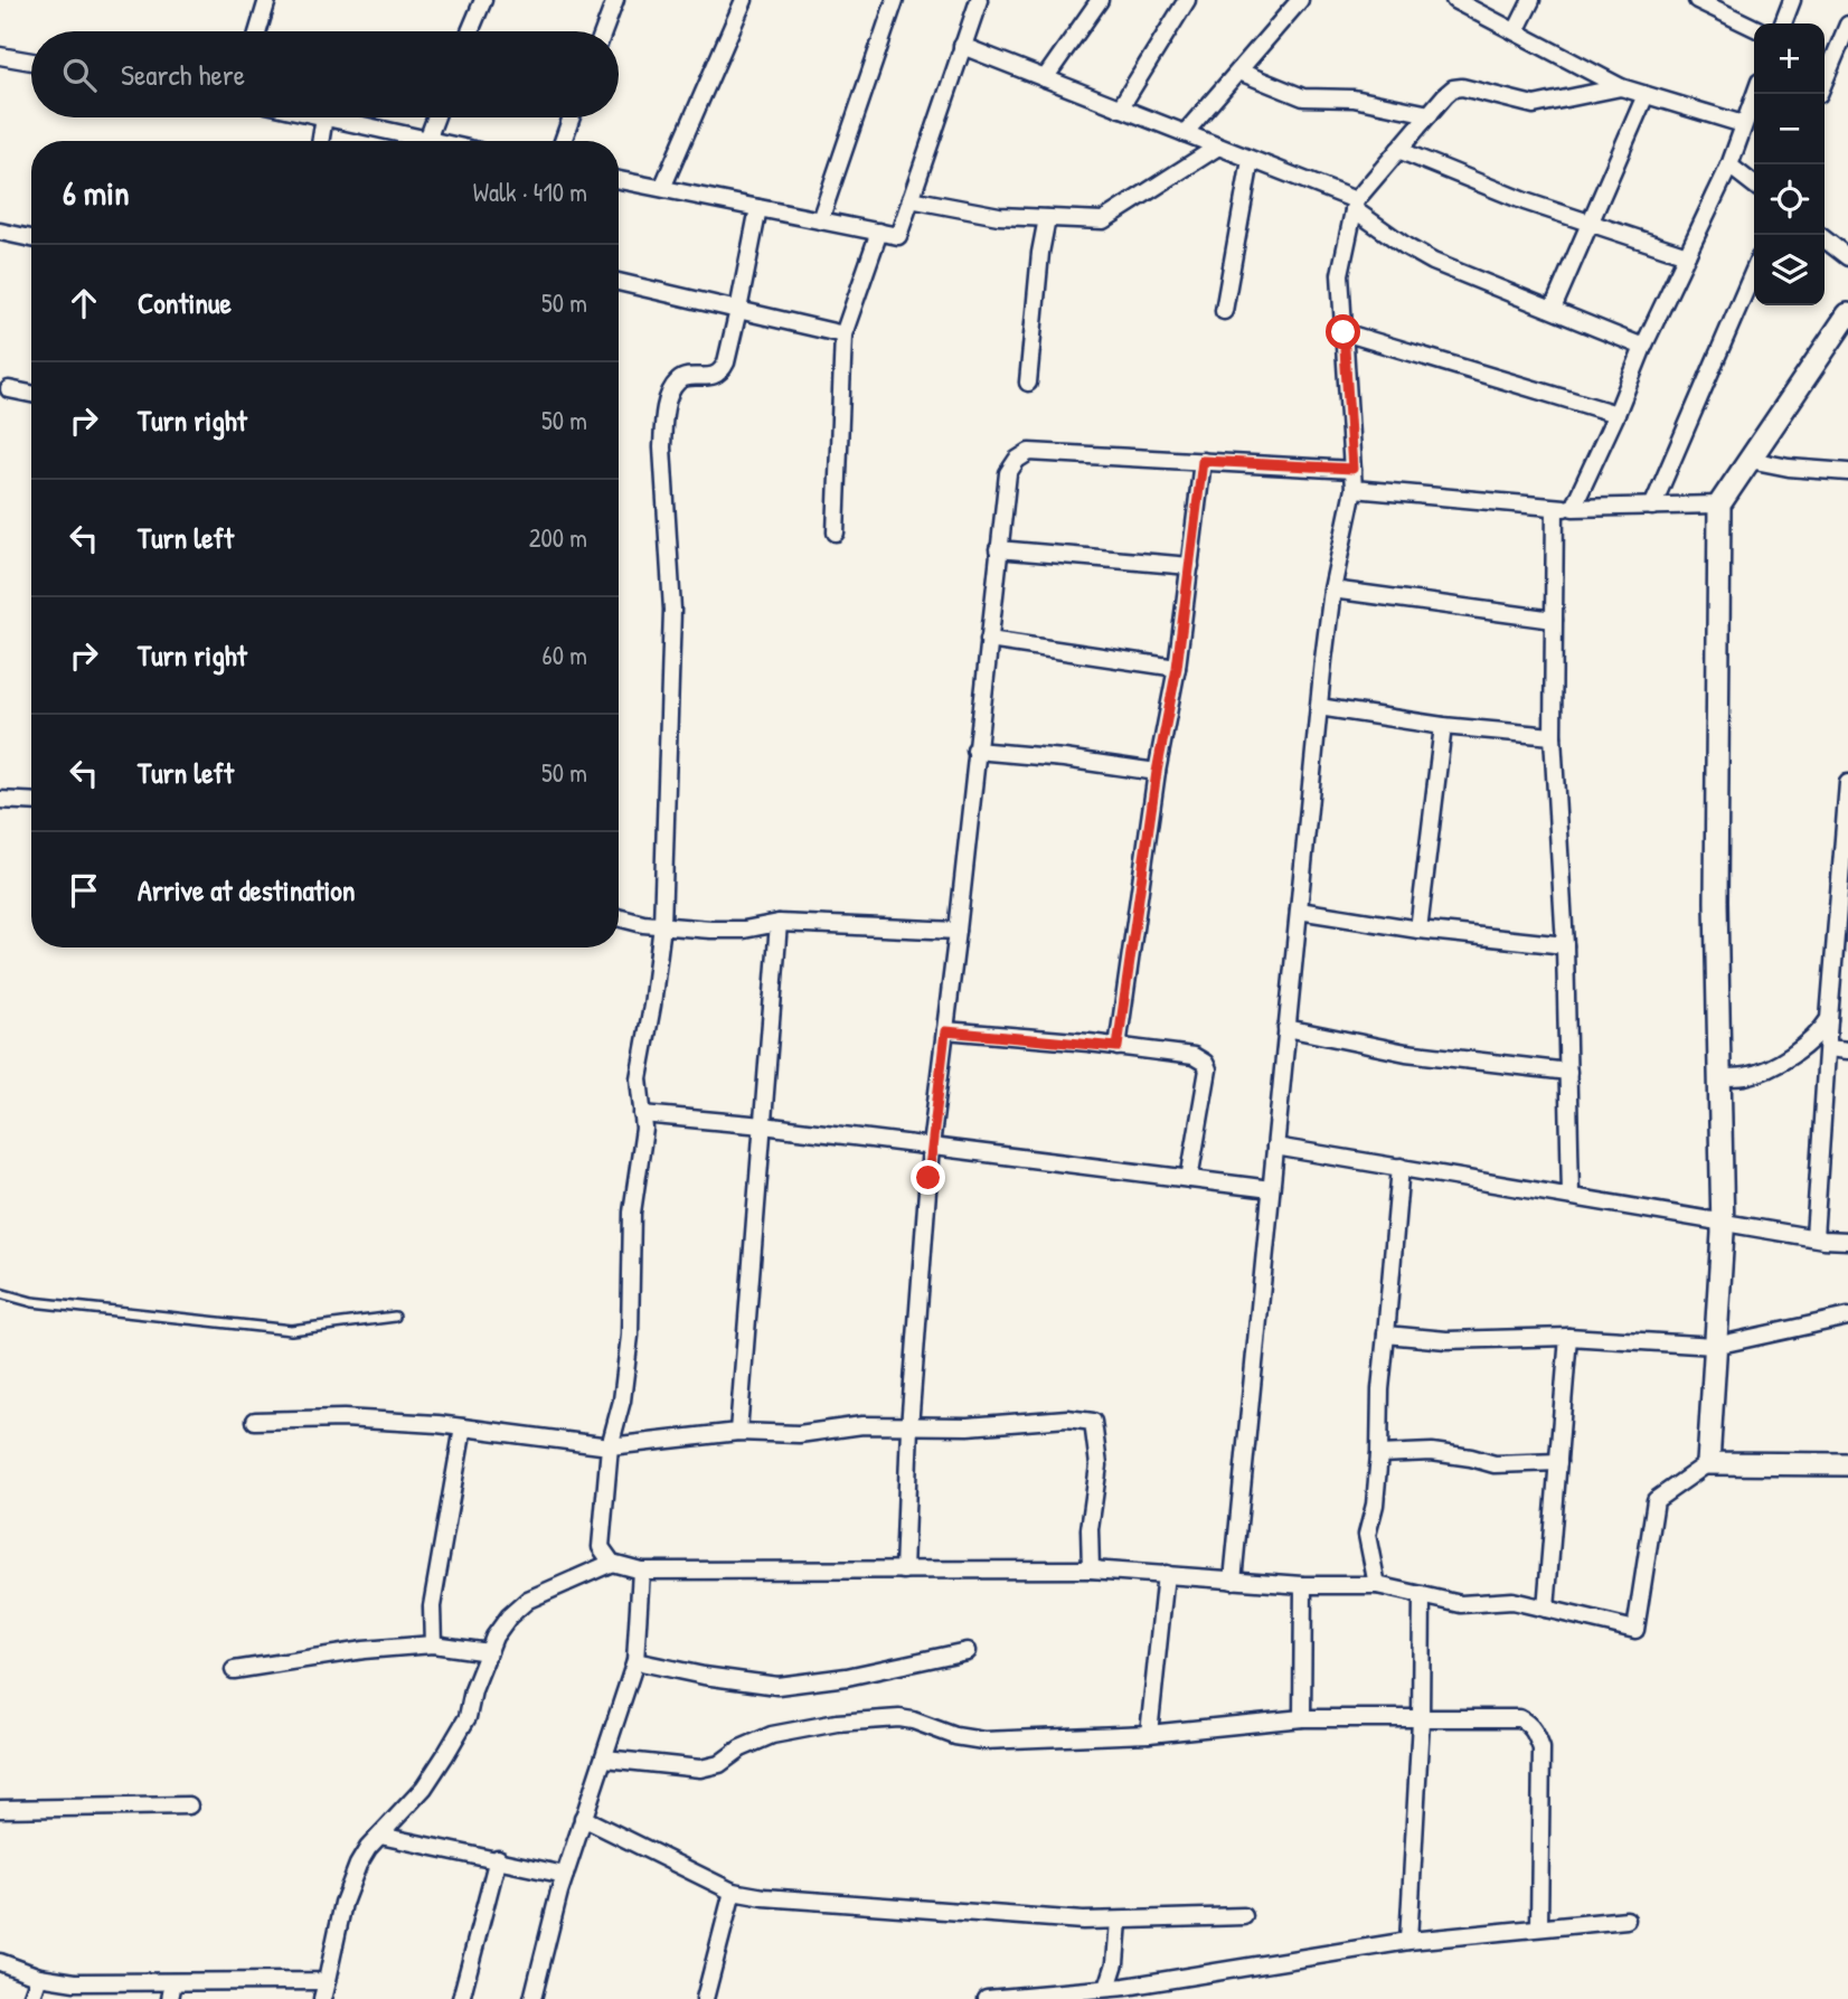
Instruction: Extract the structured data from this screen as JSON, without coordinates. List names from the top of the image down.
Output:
{
  "page": {
    "map_buttons": ["+", "−"],
    "search": "Search here",
    "heading": ["6 min", "Walk · 410 m"],
    "list": [
      ["Continue", "50 m"],
      ["Turn right", "50 m"],
      ["Turn left", "200 m"],
      ["Turn right", "60 m"],
      ["Turn left", "50 m"],
      "Arrive at destination"
    ]
  }
}
